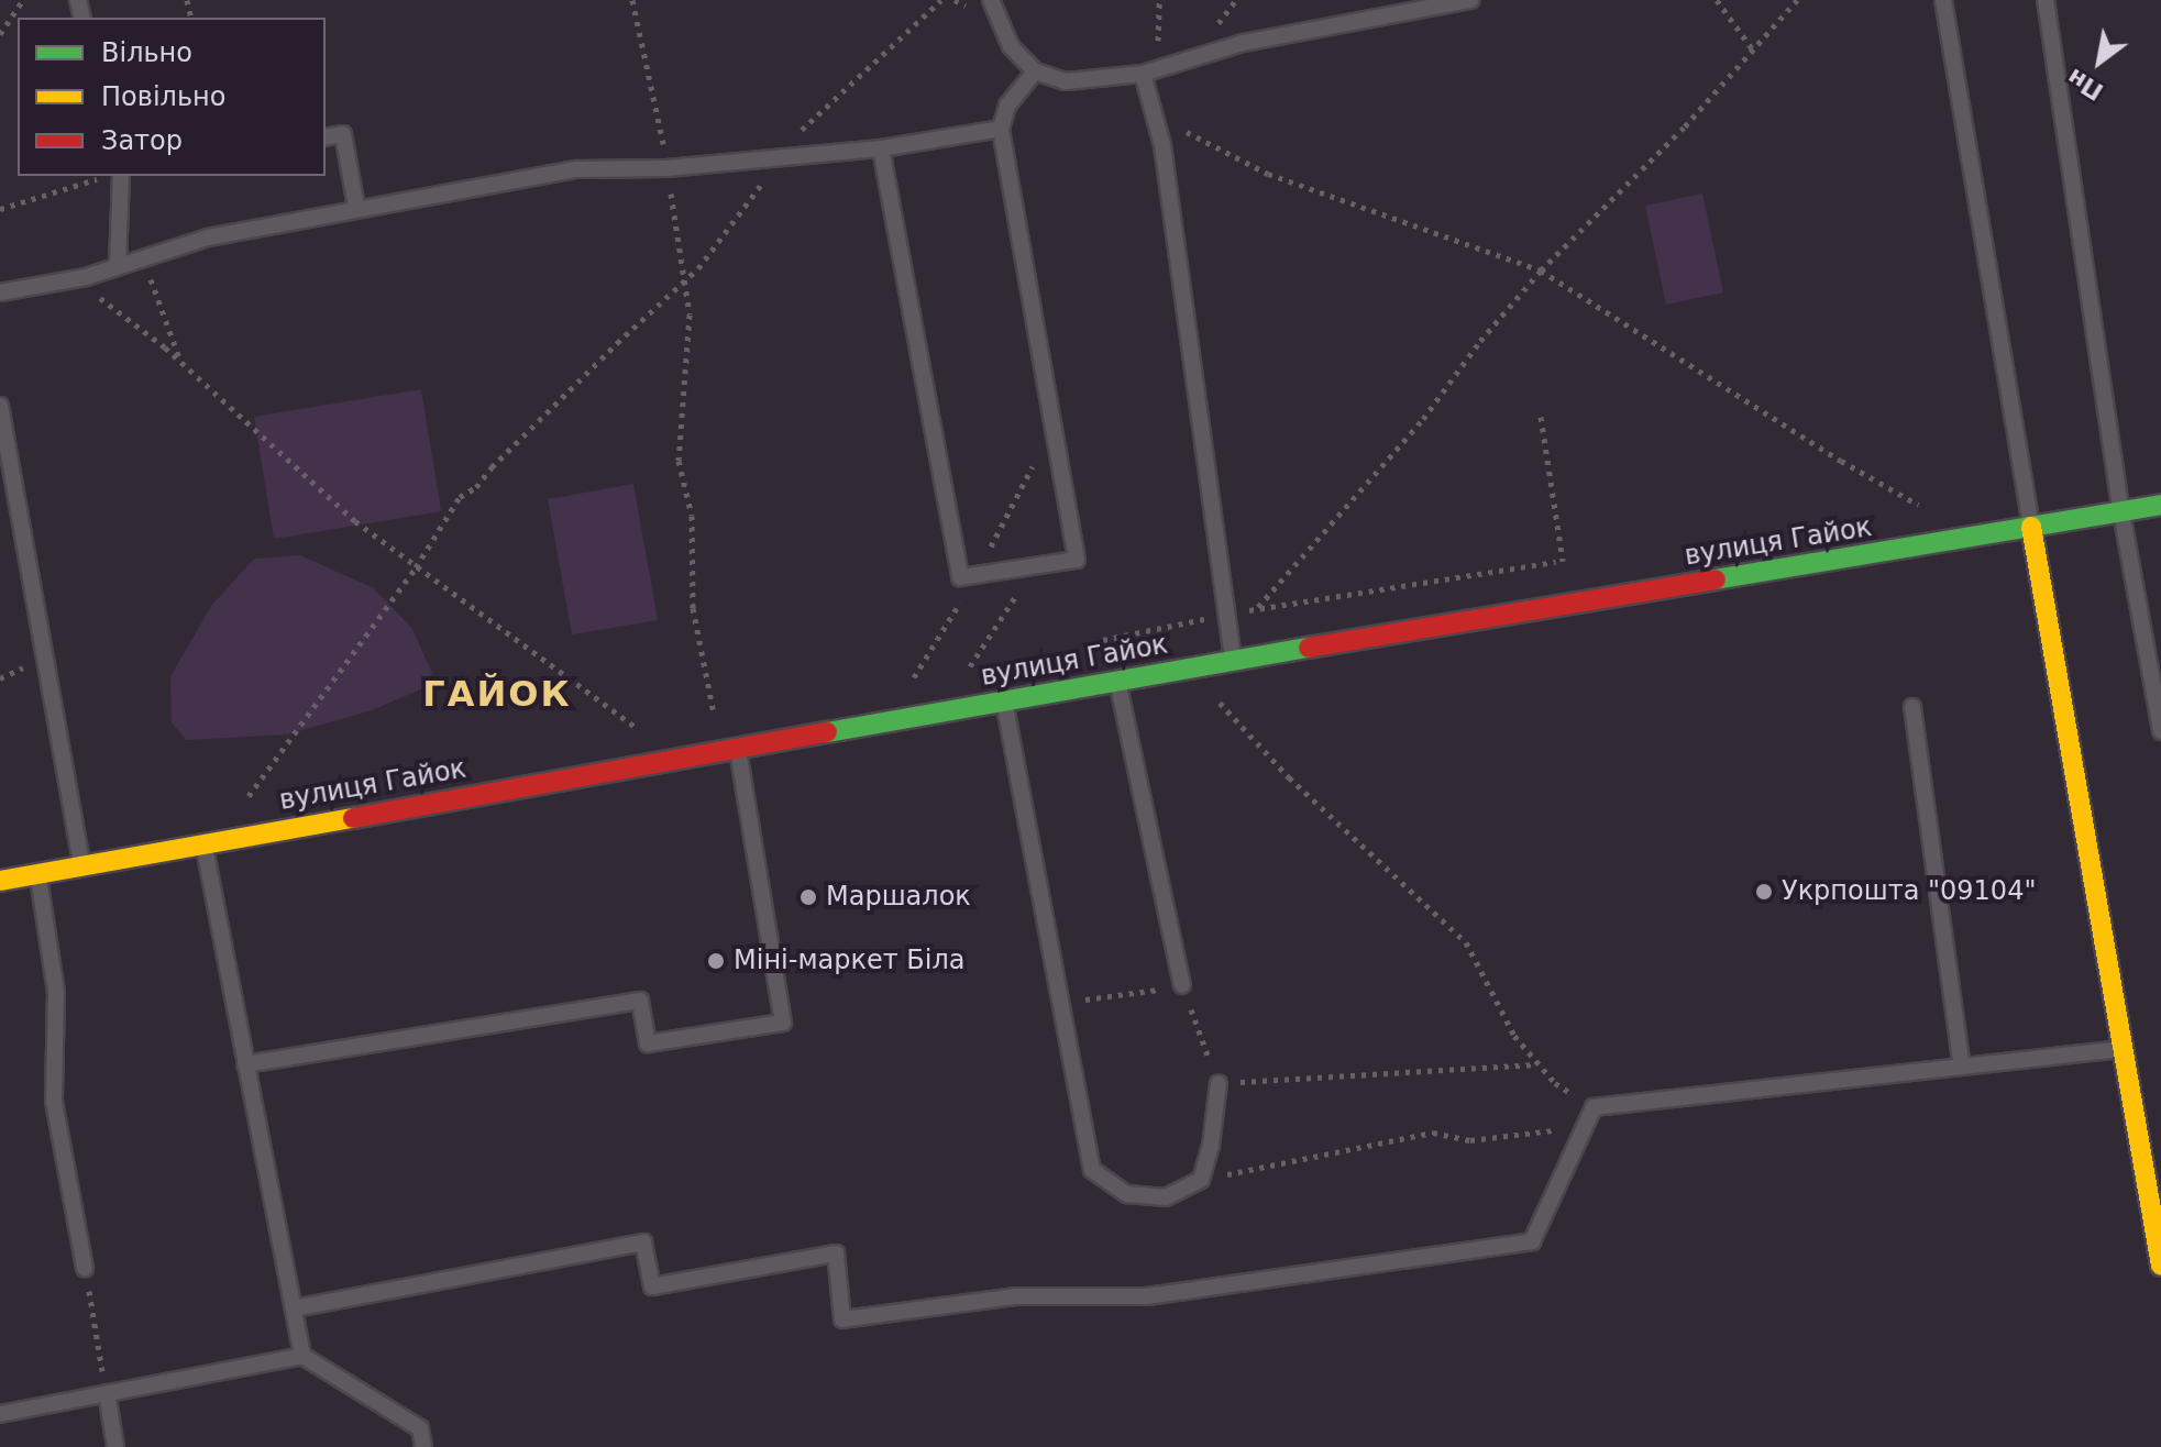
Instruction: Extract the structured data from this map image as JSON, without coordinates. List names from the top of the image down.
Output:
{
  "streets": {
    "street": ["вулиця Гайок"]
  },
  "districts": ["ГАЙОК"],
  "places": ["Укрпошта \"09104\"", "Маршалок", "Міні-маркет Біла"],
  "legend": ["Вільно", "Повільно", "Затор"],
  "north": "bottom left"
}
